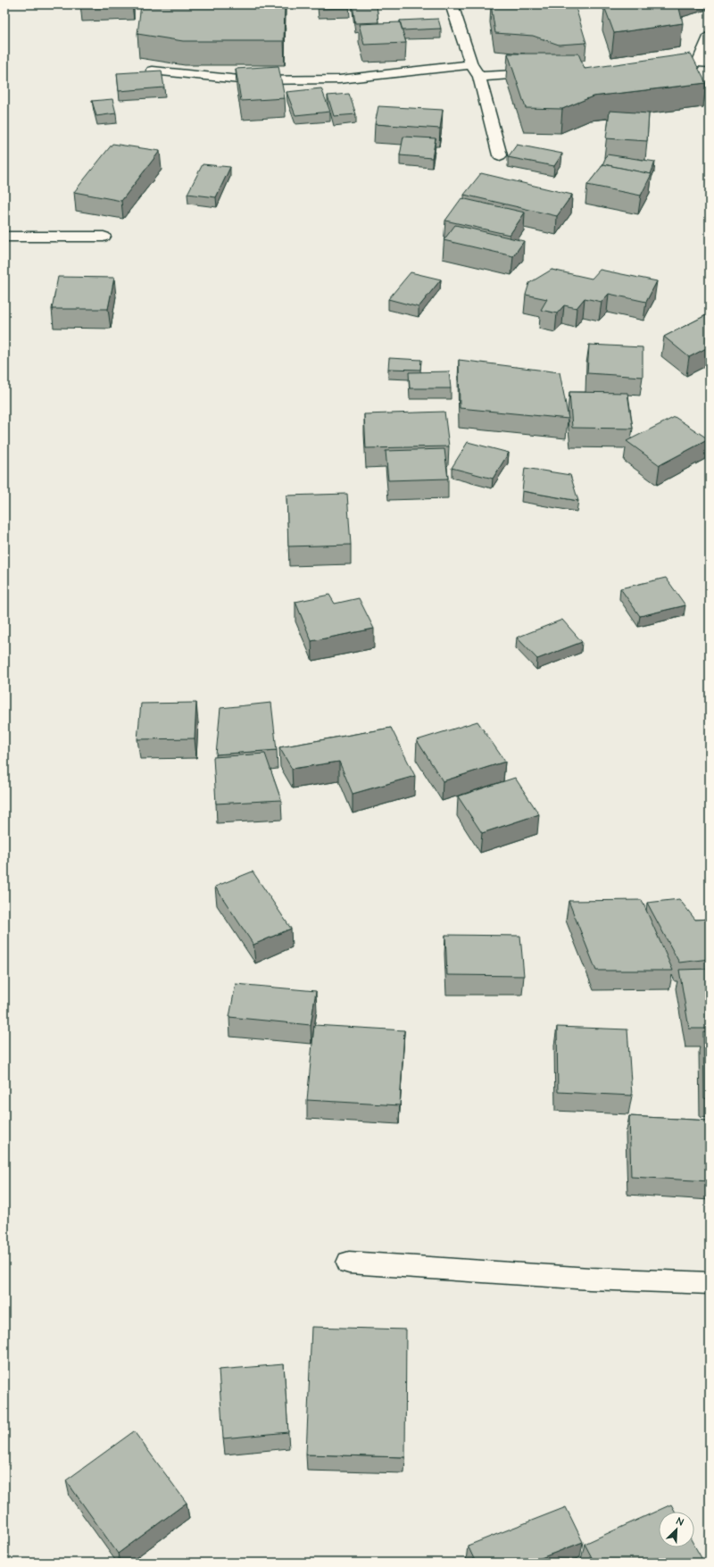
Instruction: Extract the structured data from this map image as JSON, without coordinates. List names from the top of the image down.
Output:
{
  "north": "top right"
}
